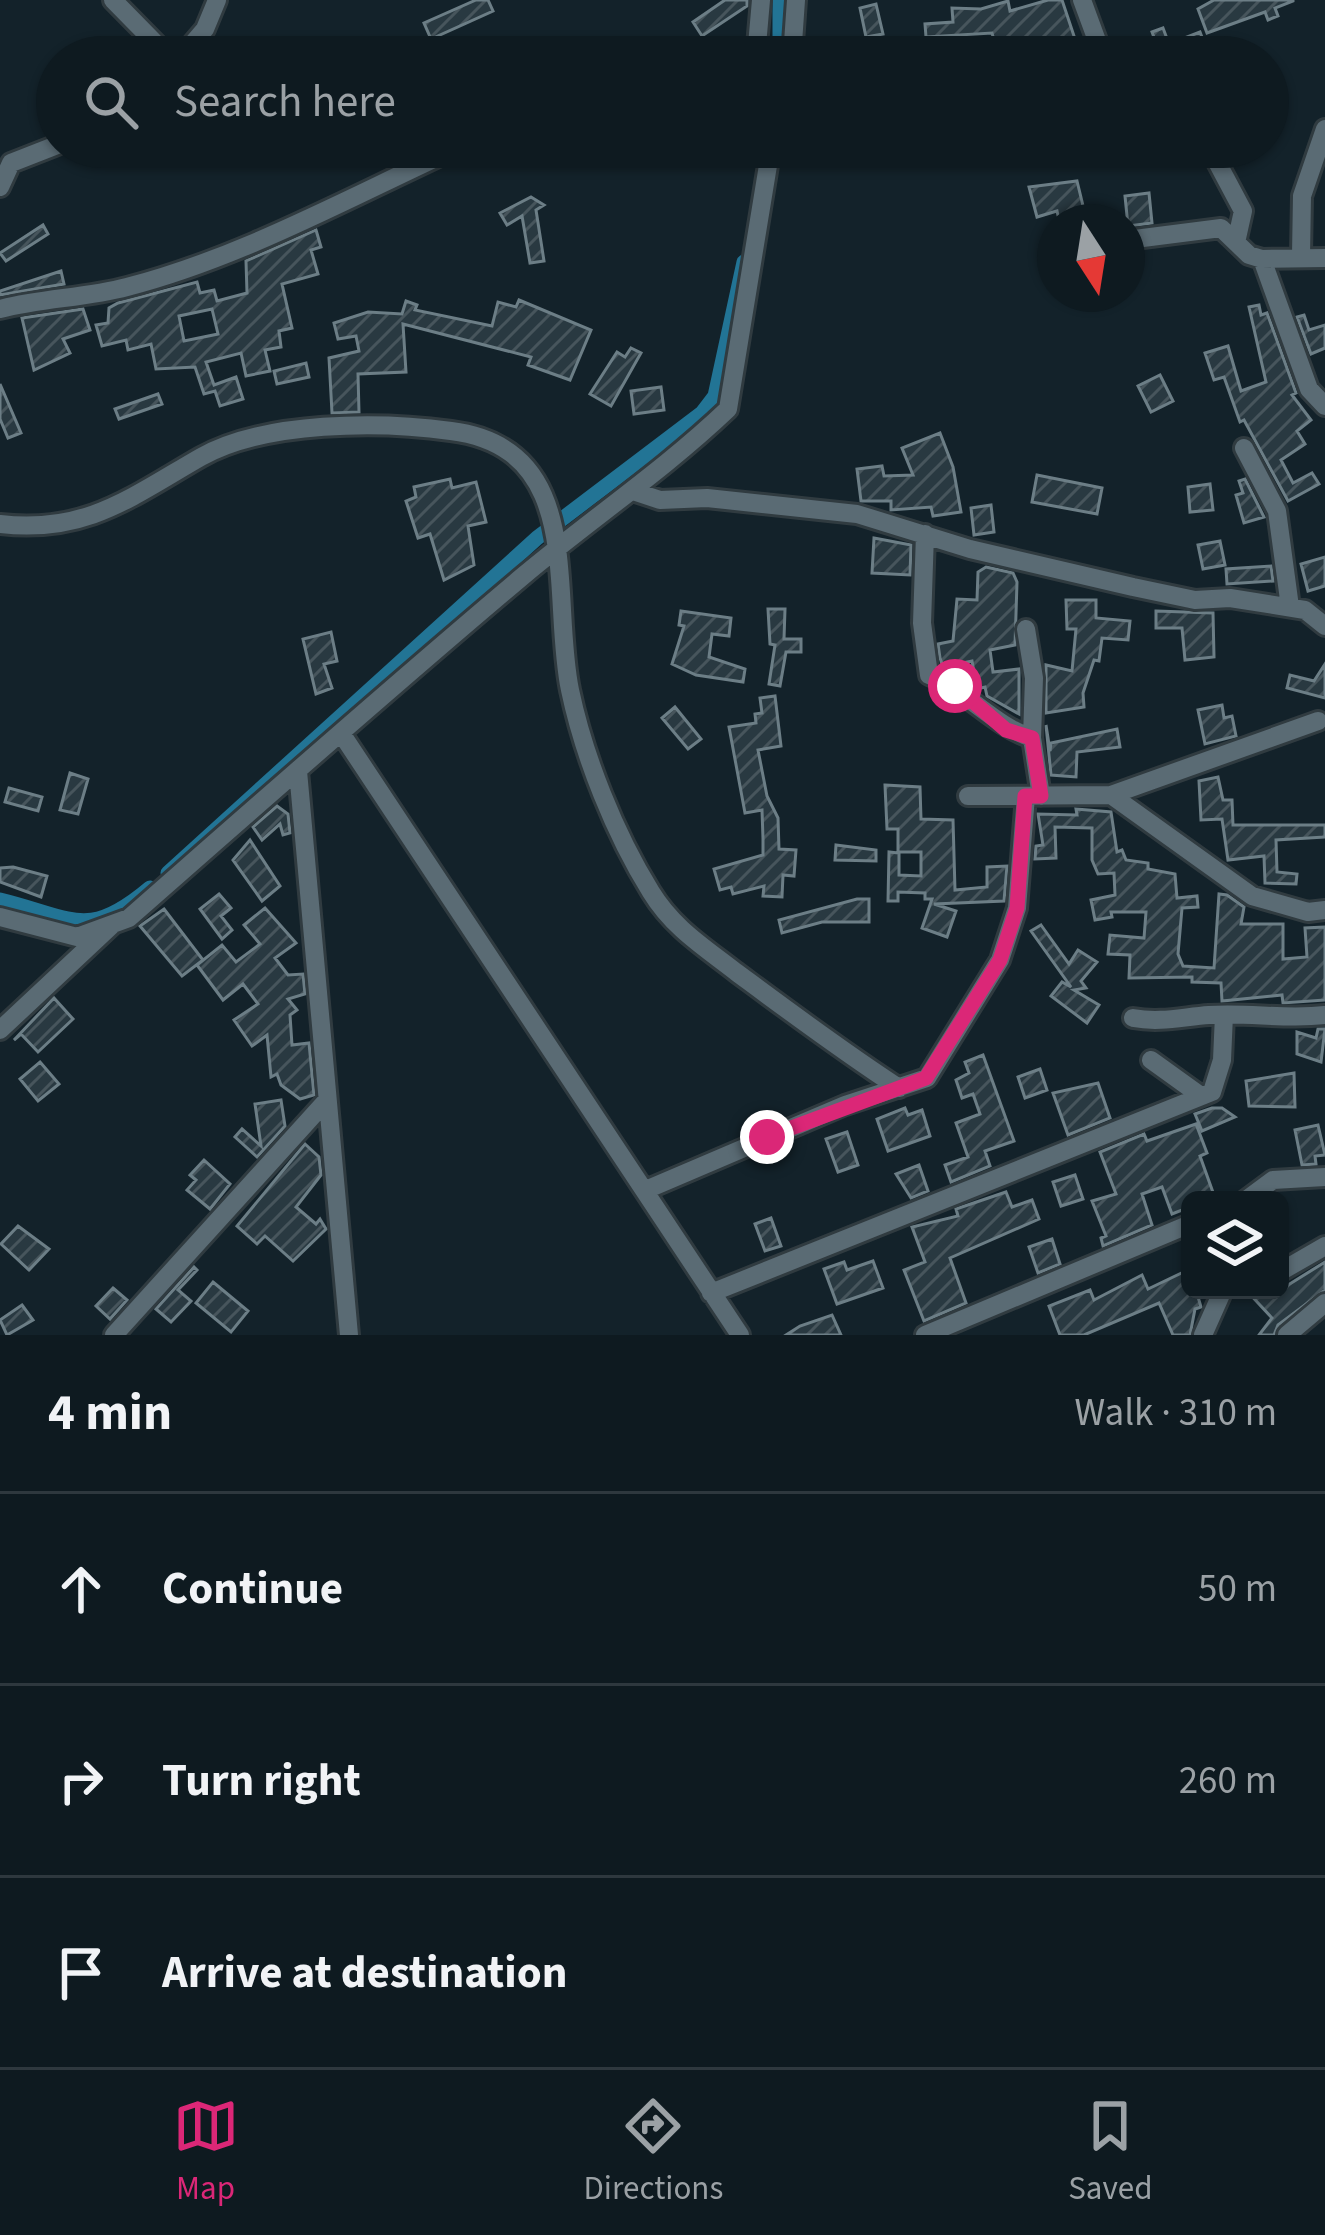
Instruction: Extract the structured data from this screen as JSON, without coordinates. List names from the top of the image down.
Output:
{
  "north": "bottom",
  "page": {
    "search": "Search here",
    "heading": ["4 min", "Walk · 310 m"],
    "list": [
      ["Continue", "50 m"],
      ["Turn right", "260 m"],
      "Arrive at destination"
    ],
    "nav": ["Map", "Directions", "Saved"]
  }
}
